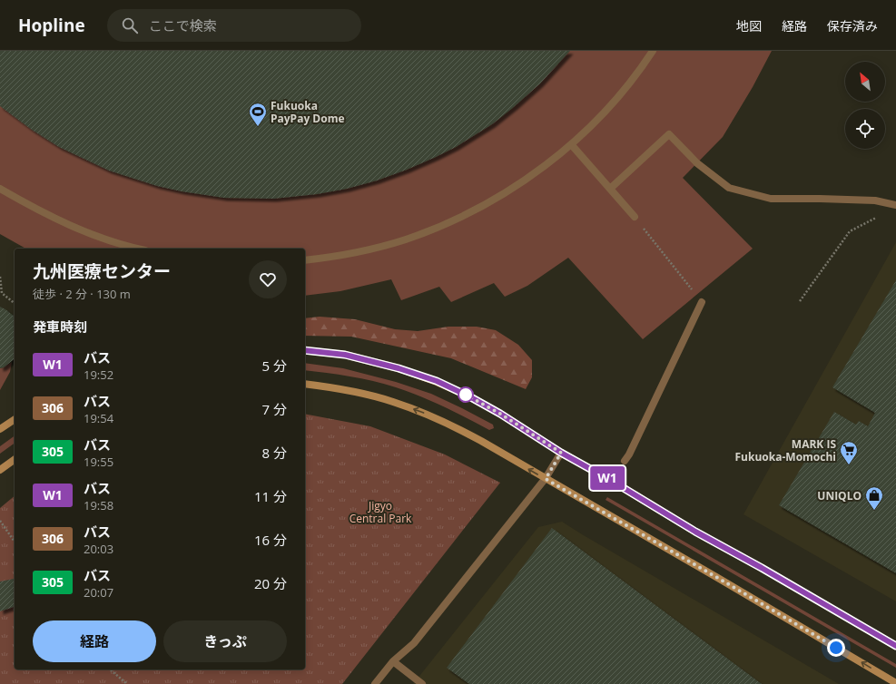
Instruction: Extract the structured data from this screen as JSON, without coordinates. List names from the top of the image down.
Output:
{
  "parks": ["Jigyo Central Park"],
  "places": {
    "sports": ["Fukuoka PayPay Dome"],
    "supermarket": ["MARK IS Fukuoka-Momochi"],
    "shop": ["UNIQLO"]
  },
  "lines": ["bus line W1"],
  "north": "top left",
  "page": {
    "header": "Hopline",
    "search": "ここで検索",
    "nav": ["地図", "経路", "保存済み"],
    "on_map": "W1",
    "heading": [
      ["九州医療センター", "徒歩 · 2 分 · 130 m"],
      "発車時刻"
    ],
    "list": [
      {
        "mark": "W1",
        "name": "バス",
        "note": "19:52",
        "value": "5 分"
      },
      {
        "mark": "306",
        "name": "バス",
        "note": "19:54",
        "value": "7 分"
      },
      {
        "mark": "305",
        "name": "バス",
        "note": "19:55",
        "value": "8 分"
      },
      {
        "mark": "W1",
        "name": "バス",
        "note": "19:58",
        "value": "11 分"
      },
      {
        "mark": "306",
        "name": "バス",
        "note": "20:03",
        "value": "16 分"
      },
      {
        "mark": "305",
        "name": "バス",
        "note": "20:07",
        "value": "20 分"
      }
    ],
    "buttons": ["経路", "きっぷ"]
  }
}
